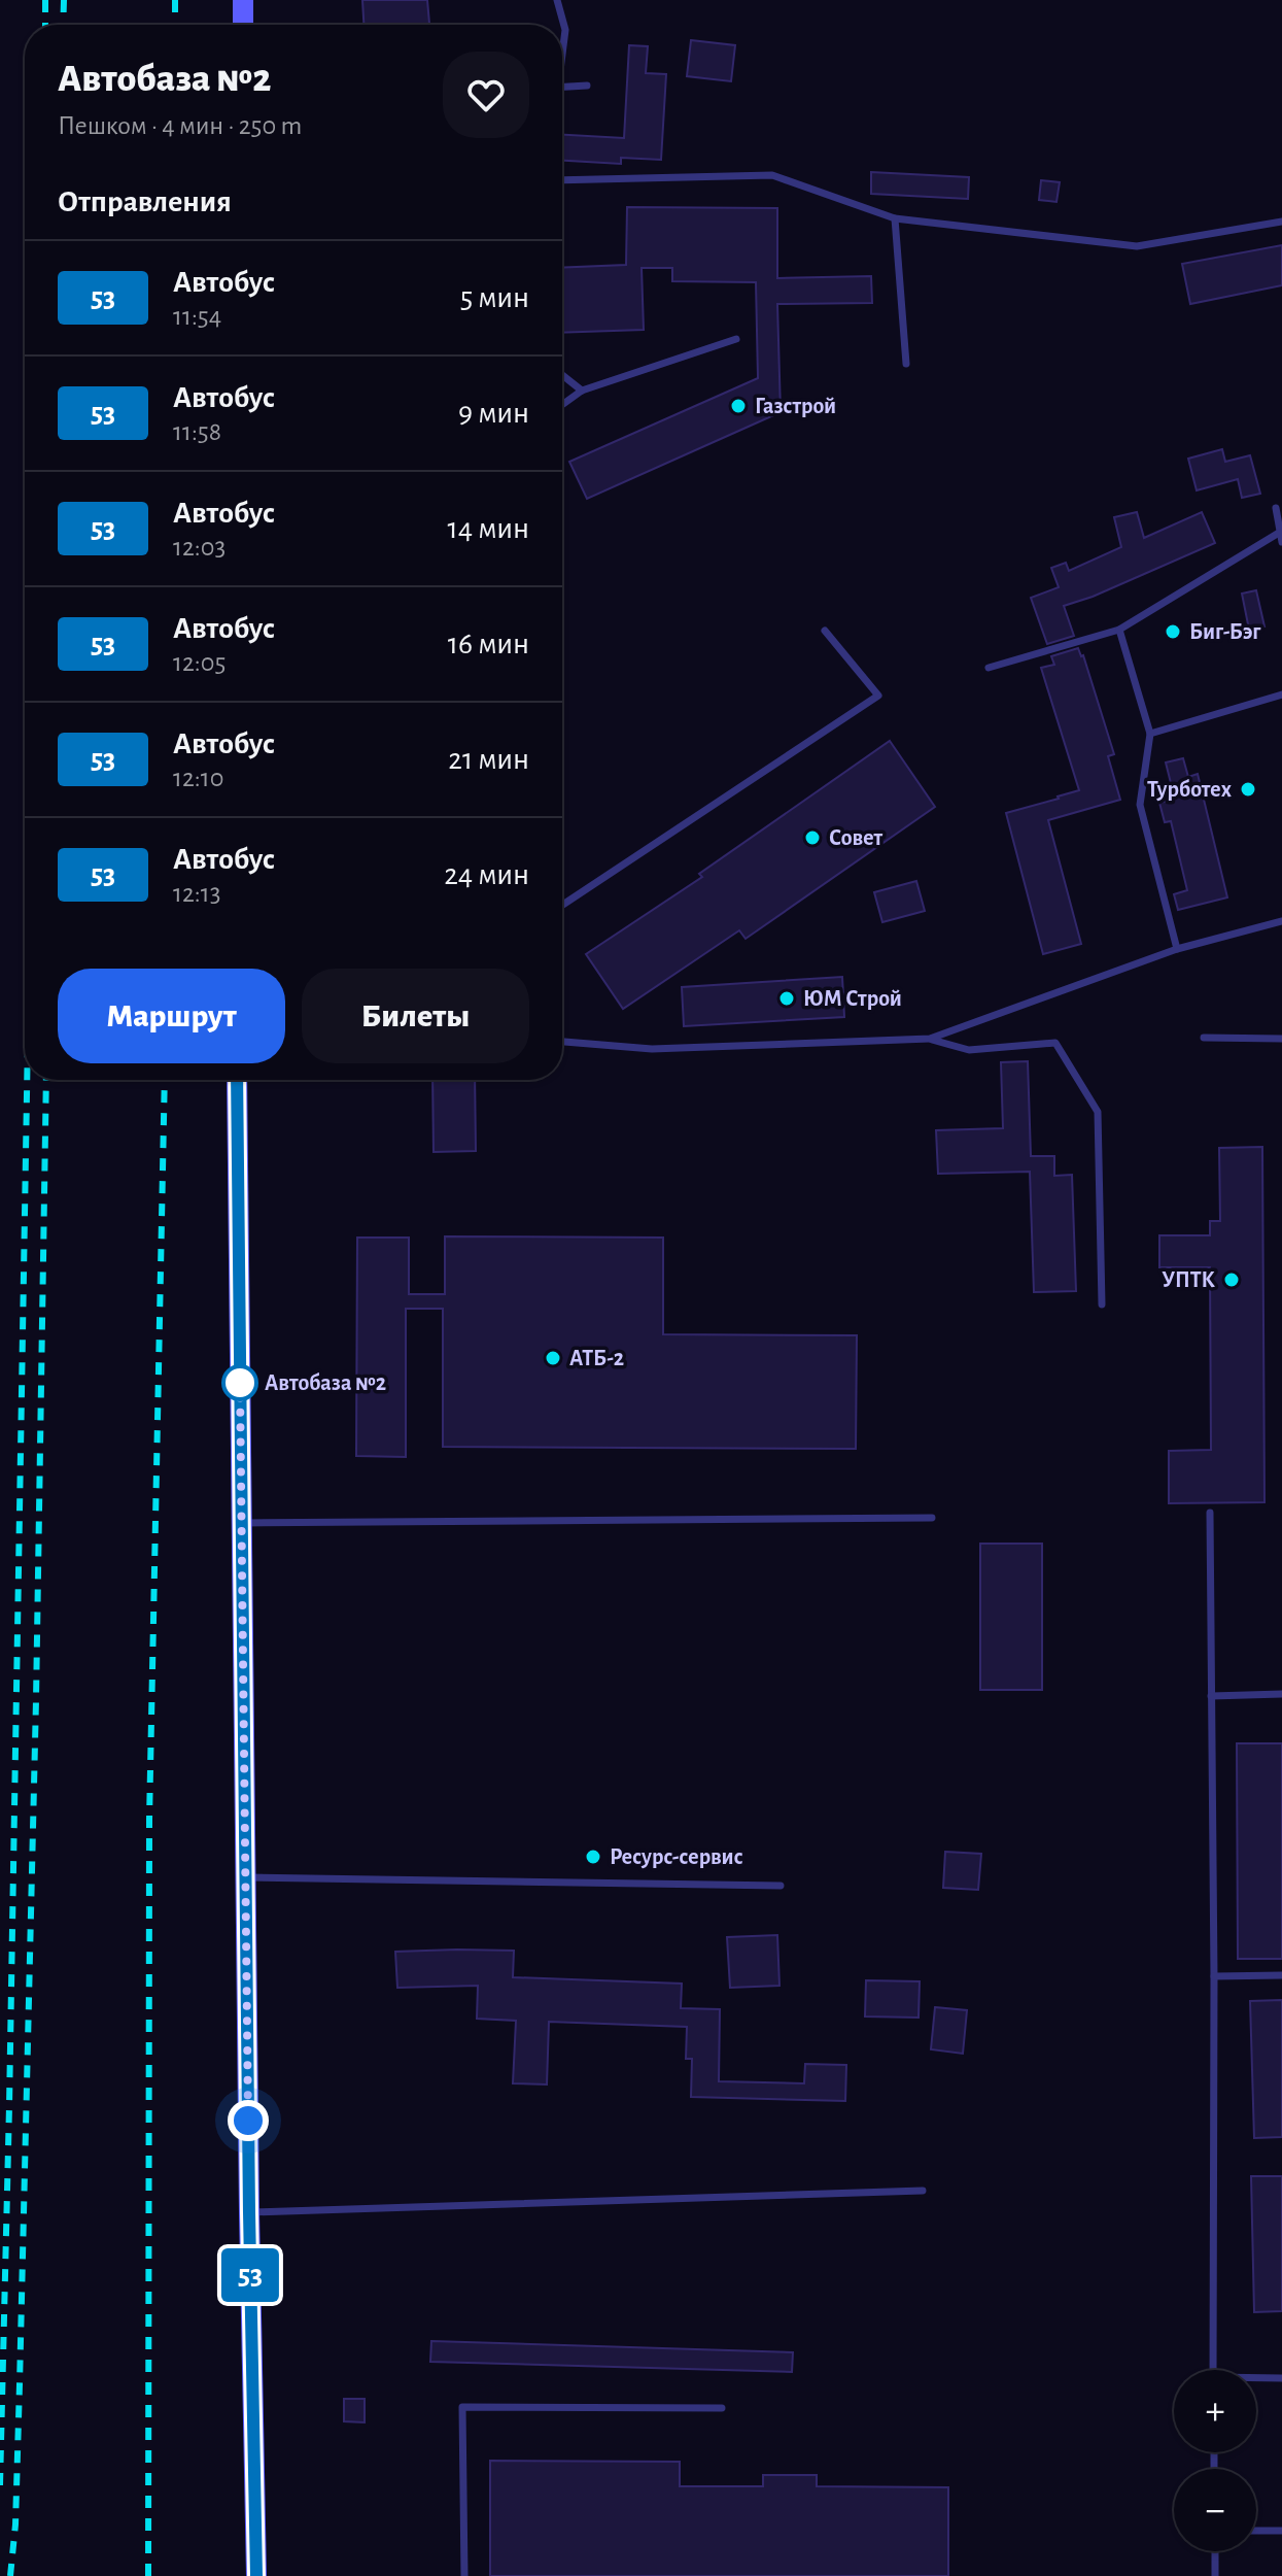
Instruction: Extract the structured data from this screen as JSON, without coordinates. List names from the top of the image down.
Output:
{
  "places": [
    "Газстрой",
    "Биг-Бэг",
    "Турботех",
    "Совет",
    "ЮМ Строй",
    "УПТК",
    "АТБ-2",
    "Автобаза №2",
    "Ресурс-сервис"
  ],
  "lines": ["bus line 53"],
  "page": {
    "on_map": "53",
    "heading": [
      ["Автобаза №2", "Пешком · 4 мин · 250 m"],
      "Отправления"
    ],
    "list": [
      {
        "mark": "53",
        "name": "Автобус",
        "note": "11:54",
        "value": "5 мин"
      },
      {
        "mark": "53",
        "name": "Автобус",
        "note": "11:58",
        "value": "9 мин"
      },
      {
        "mark": "53",
        "name": "Автобус",
        "note": "12:03",
        "value": "14 мин"
      },
      {
        "mark": "53",
        "name": "Автобус",
        "note": "12:05",
        "value": "16 мин"
      },
      {
        "mark": "53",
        "name": "Автобус",
        "note": "12:10",
        "value": "21 мин"
      },
      {
        "mark": "53",
        "name": "Автобус",
        "note": "12:13",
        "value": "24 мин"
      }
    ],
    "buttons": ["Маршрут", "Билеты"],
    "map_buttons": ["+", "−"]
  }
}
